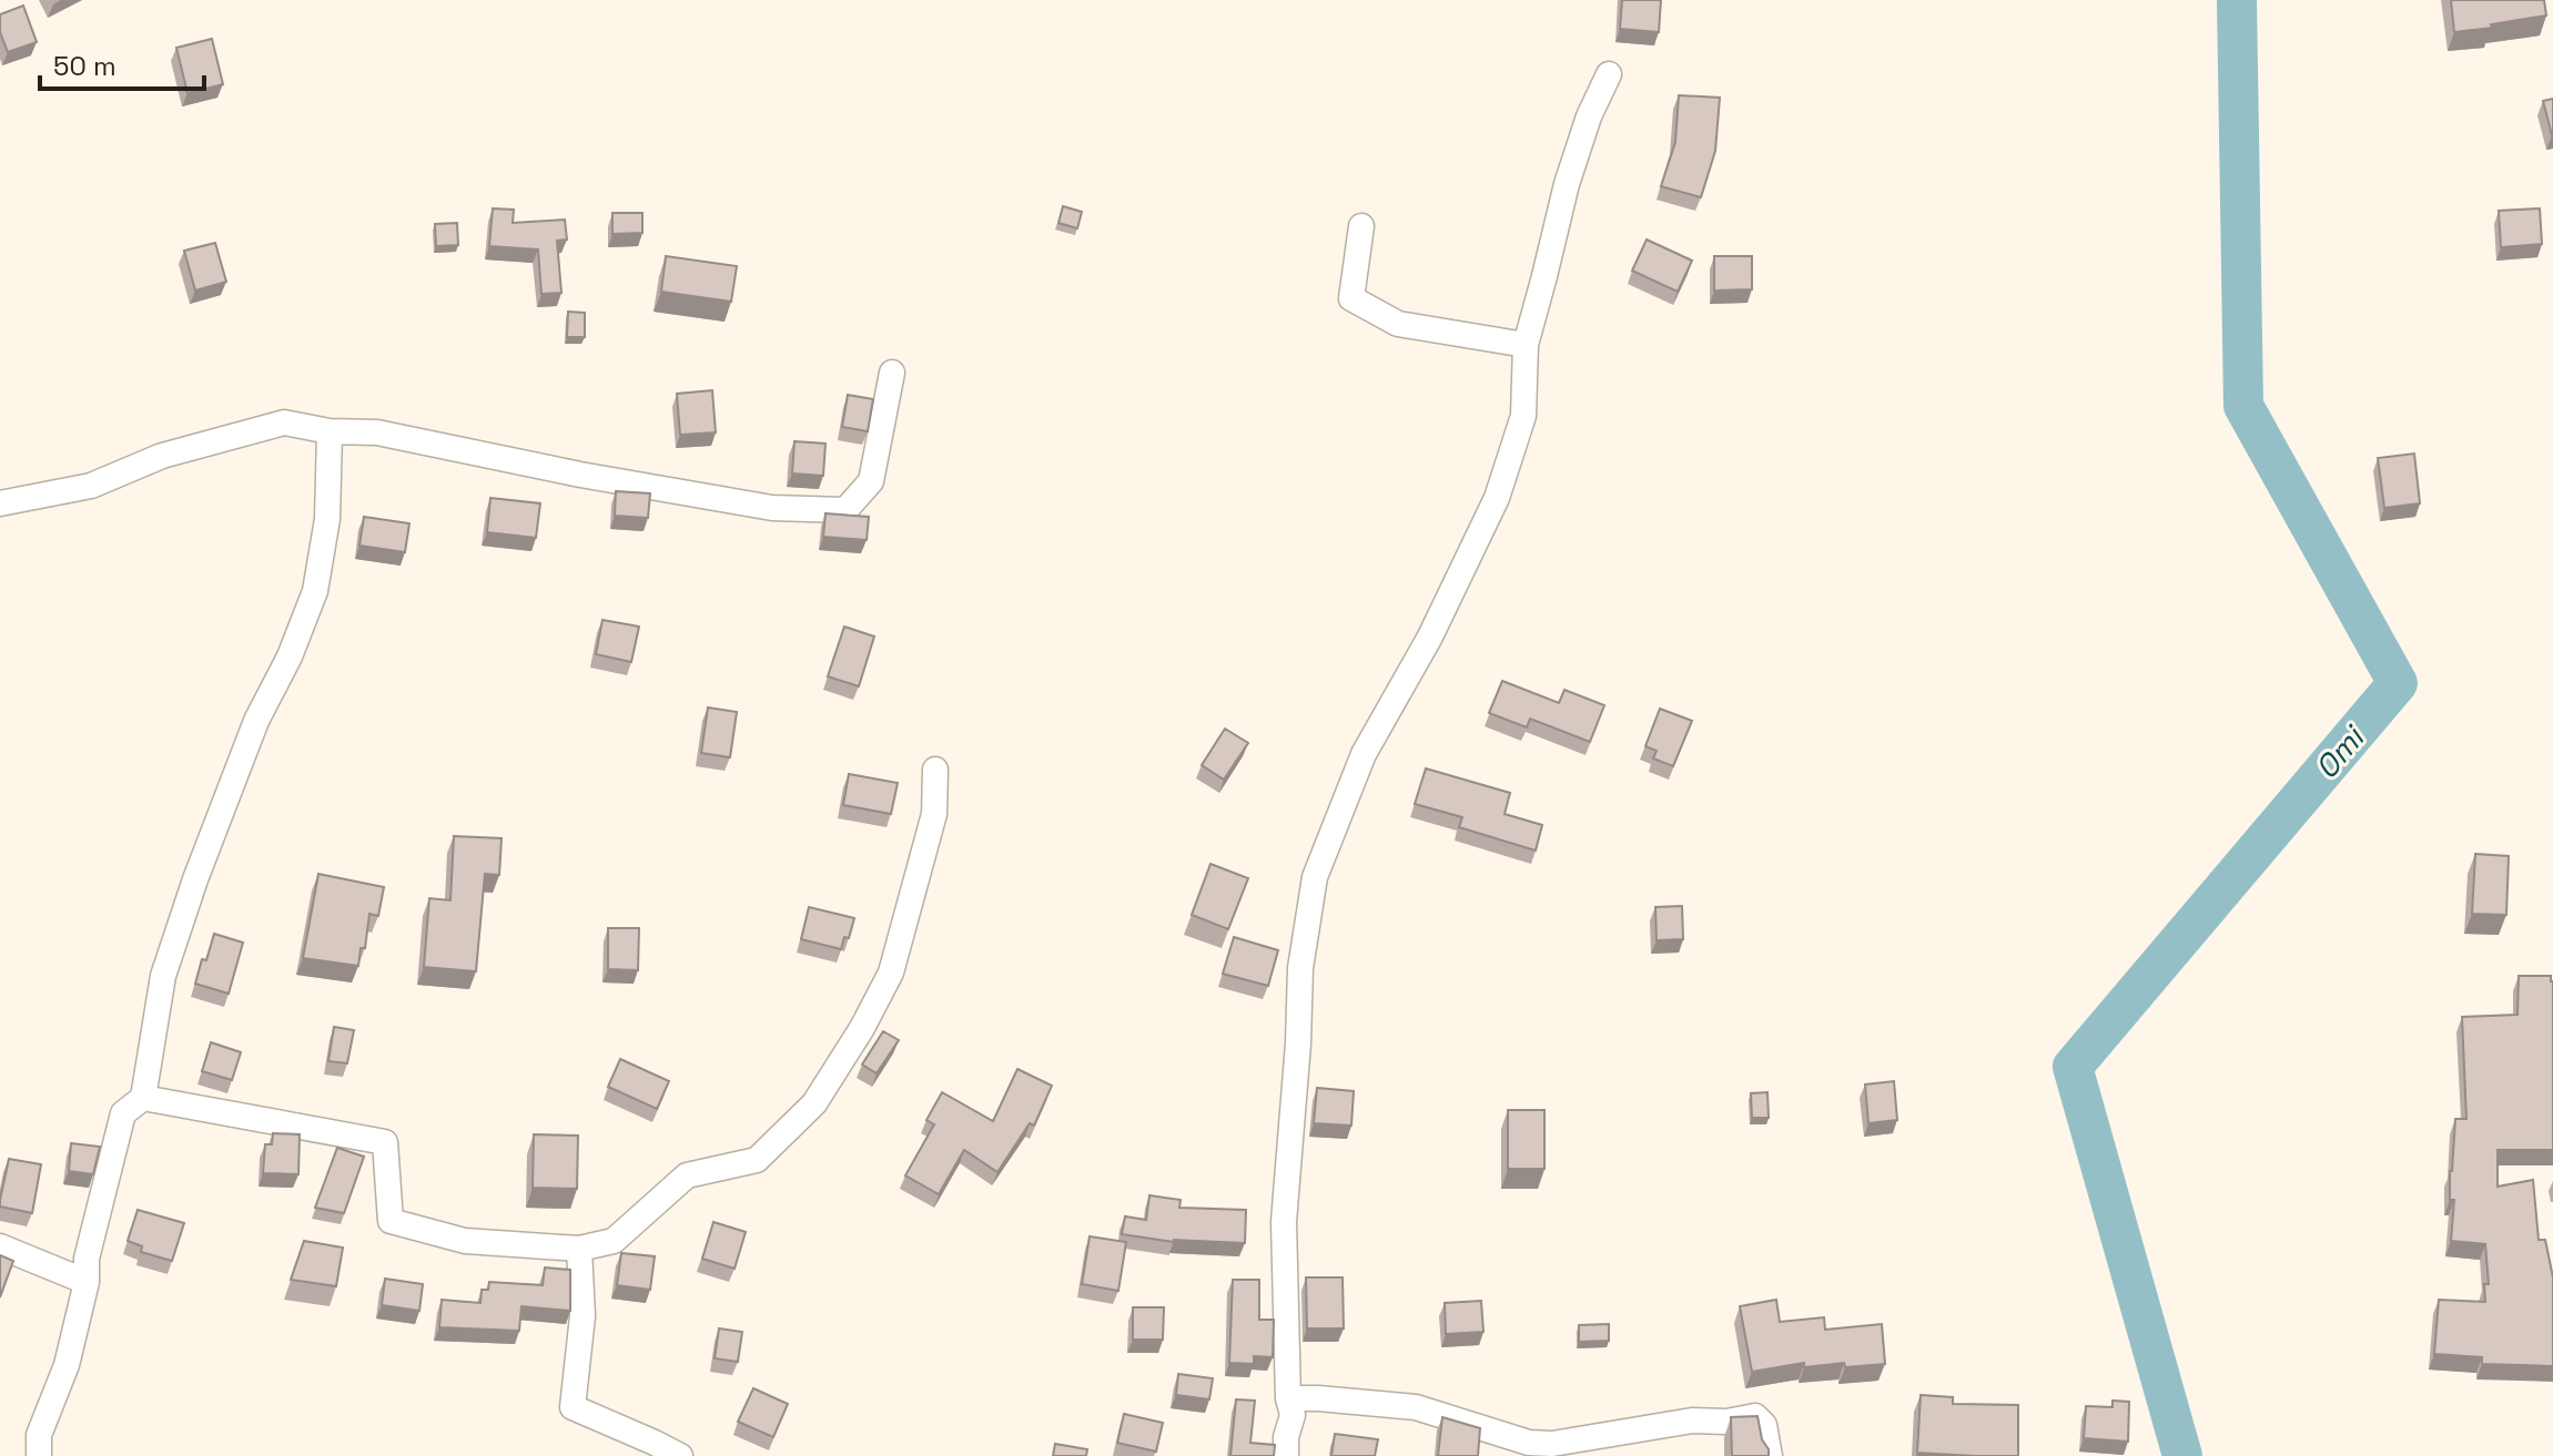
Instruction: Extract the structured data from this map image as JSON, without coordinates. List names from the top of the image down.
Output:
{
  "water": ["Omi"],
  "scale_bar": "50 m"
}
